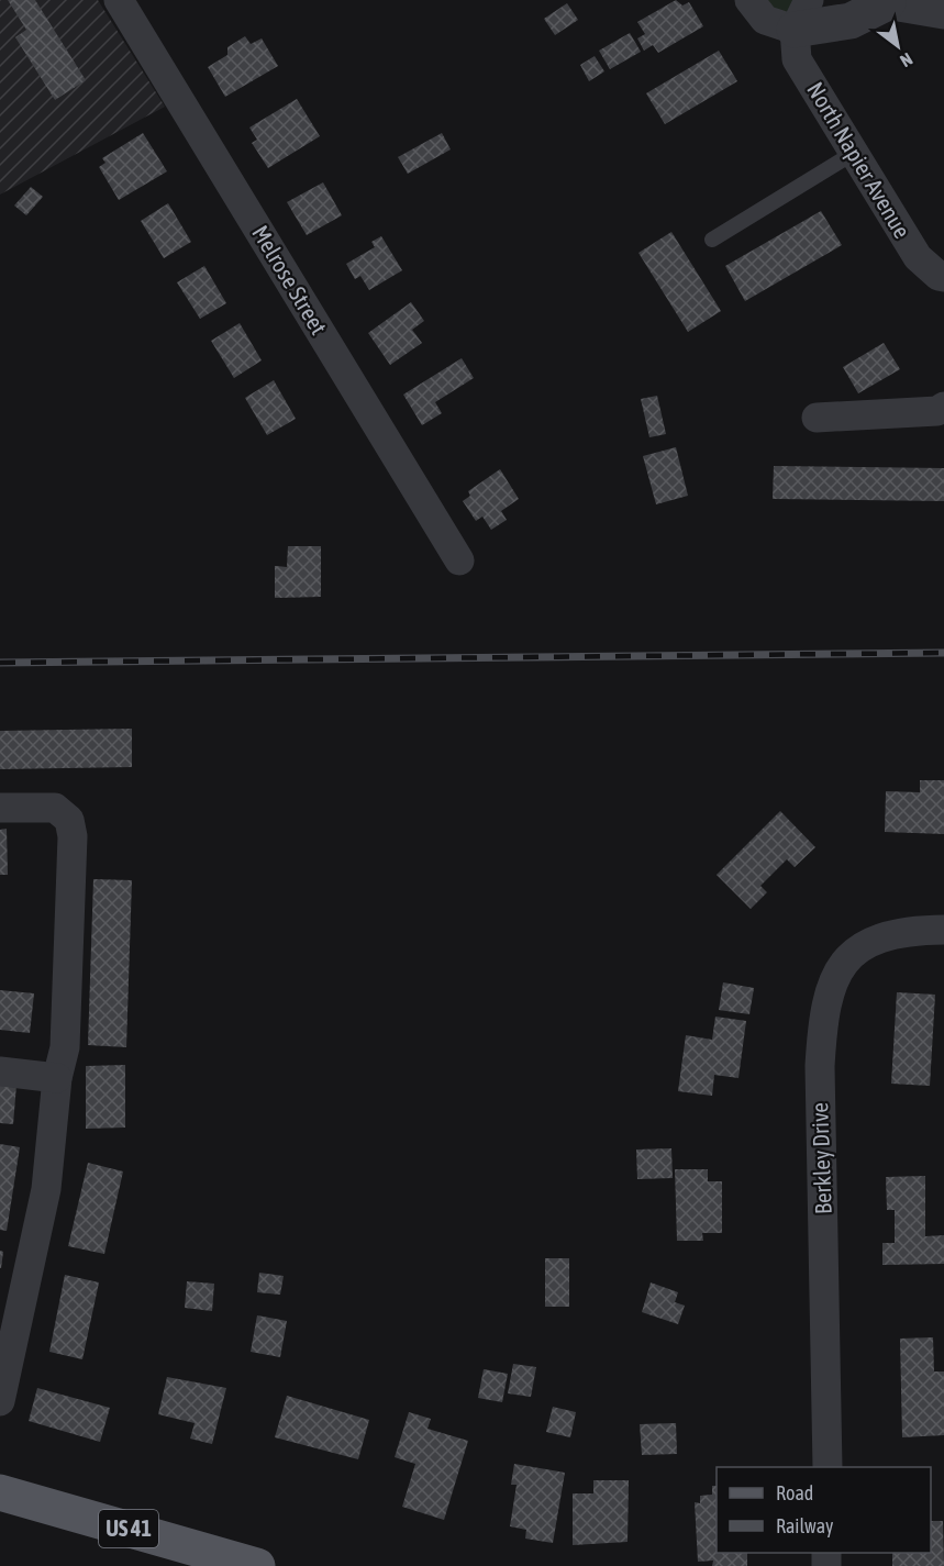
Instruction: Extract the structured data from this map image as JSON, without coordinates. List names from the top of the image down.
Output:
{
  "streets": {
    "main road": ["US 41"],
    "street": ["North Napier Avenue", "Melrose Street", "Berkley Drive"]
  },
  "legend": ["Road", "Railway"],
  "north": "bottom right"
}
